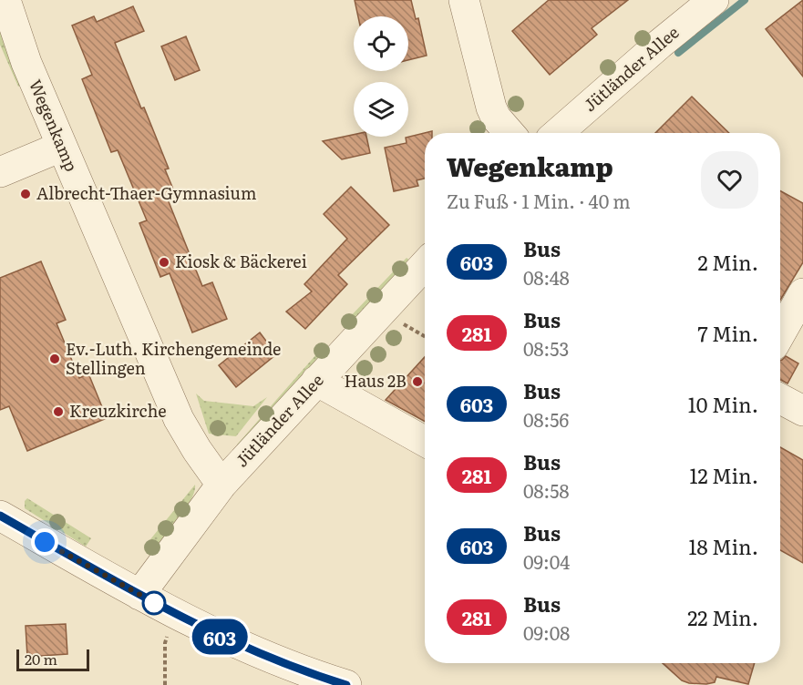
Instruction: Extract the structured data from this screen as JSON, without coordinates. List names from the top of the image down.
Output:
{
  "streets": {
    "street": ["Jütländer Allee", "Wegenkamp"]
  },
  "crossings": [
    ["Jütländer Allee", "Wegenkamp"]
  ],
  "places": [
    "Albrecht-Thaer-Gymnasium",
    "Kiosk & Bäckerei",
    "Ev.-Luth. Kirchengemeinde Stellingen",
    "Haus 2B",
    "Kreuzkirche"
  ],
  "lines": ["bus line 603"],
  "scale_bar": "20 m",
  "page": {
    "on_map": "603",
    "heading": ["Wegenkamp", "Zu Fuß · 1 Min. · 40 m"],
    "list": [
      {
        "mark": "603",
        "name": "Bus",
        "note": "08:48",
        "value": "2 Min."
      },
      {
        "mark": "281",
        "name": "Bus",
        "note": "08:53",
        "value": "7 Min."
      },
      {
        "mark": "603",
        "name": "Bus",
        "note": "08:56",
        "value": "10 Min."
      },
      {
        "mark": "281",
        "name": "Bus",
        "note": "08:58",
        "value": "12 Min."
      },
      {
        "mark": "603",
        "name": "Bus",
        "note": "09:04",
        "value": "18 Min."
      },
      {
        "mark": "281",
        "name": "Bus",
        "note": "09:08",
        "value": "22 Min."
      }
    ],
    "scale": "20 m"
  }
}
